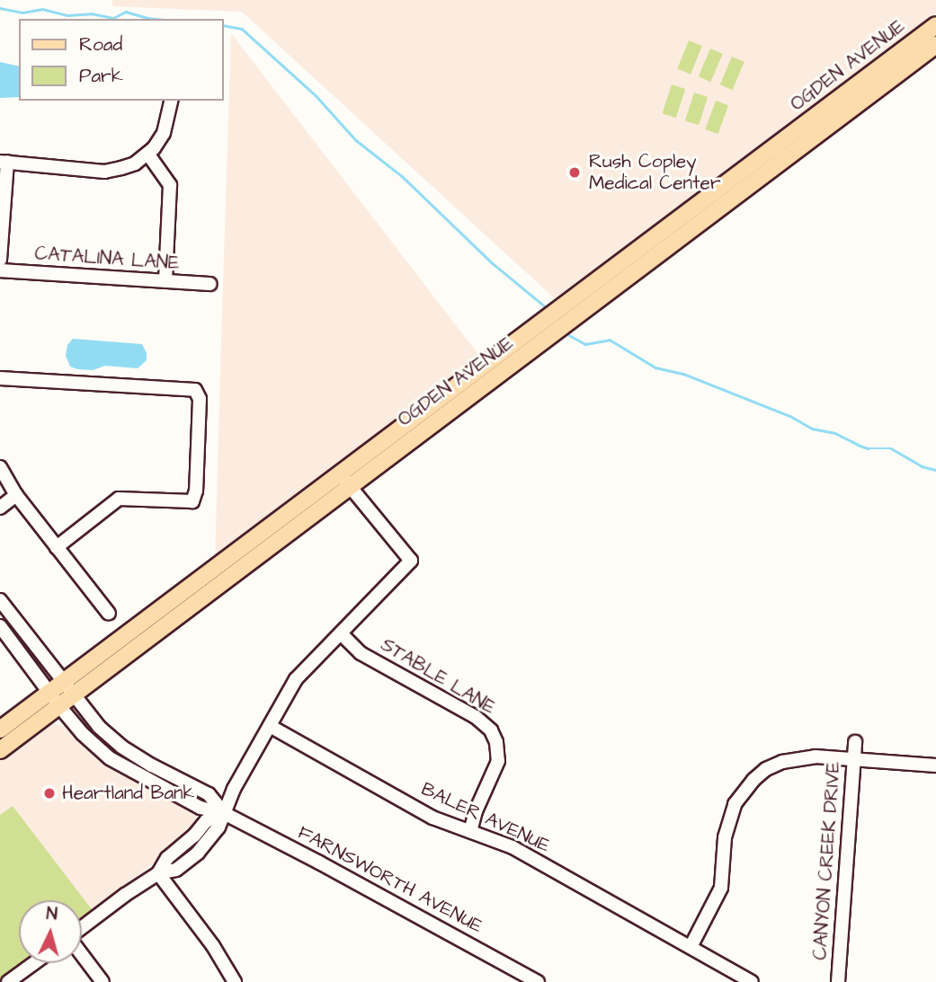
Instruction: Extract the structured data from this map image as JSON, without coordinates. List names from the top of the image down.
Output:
{
  "streets": {
    "main road": ["OGDEN AVENUE"],
    "street": [
      "CATALINA LANE",
      "STABLE LANE",
      "BALER AVENUE",
      "CANYON CREEK DRIVE",
      "FARNSWORTH AVENUE"
    ]
  },
  "crossings": [
    ["OGDEN AVENUE", "FARNSWORTH AVENUE"],
    ["STABLE LANE", "BALER AVENUE"]
  ],
  "places": ["Rush Copley Medical Center", "Heartland Bank"],
  "legend": ["Road", "Park"],
  "north": "top"
}
